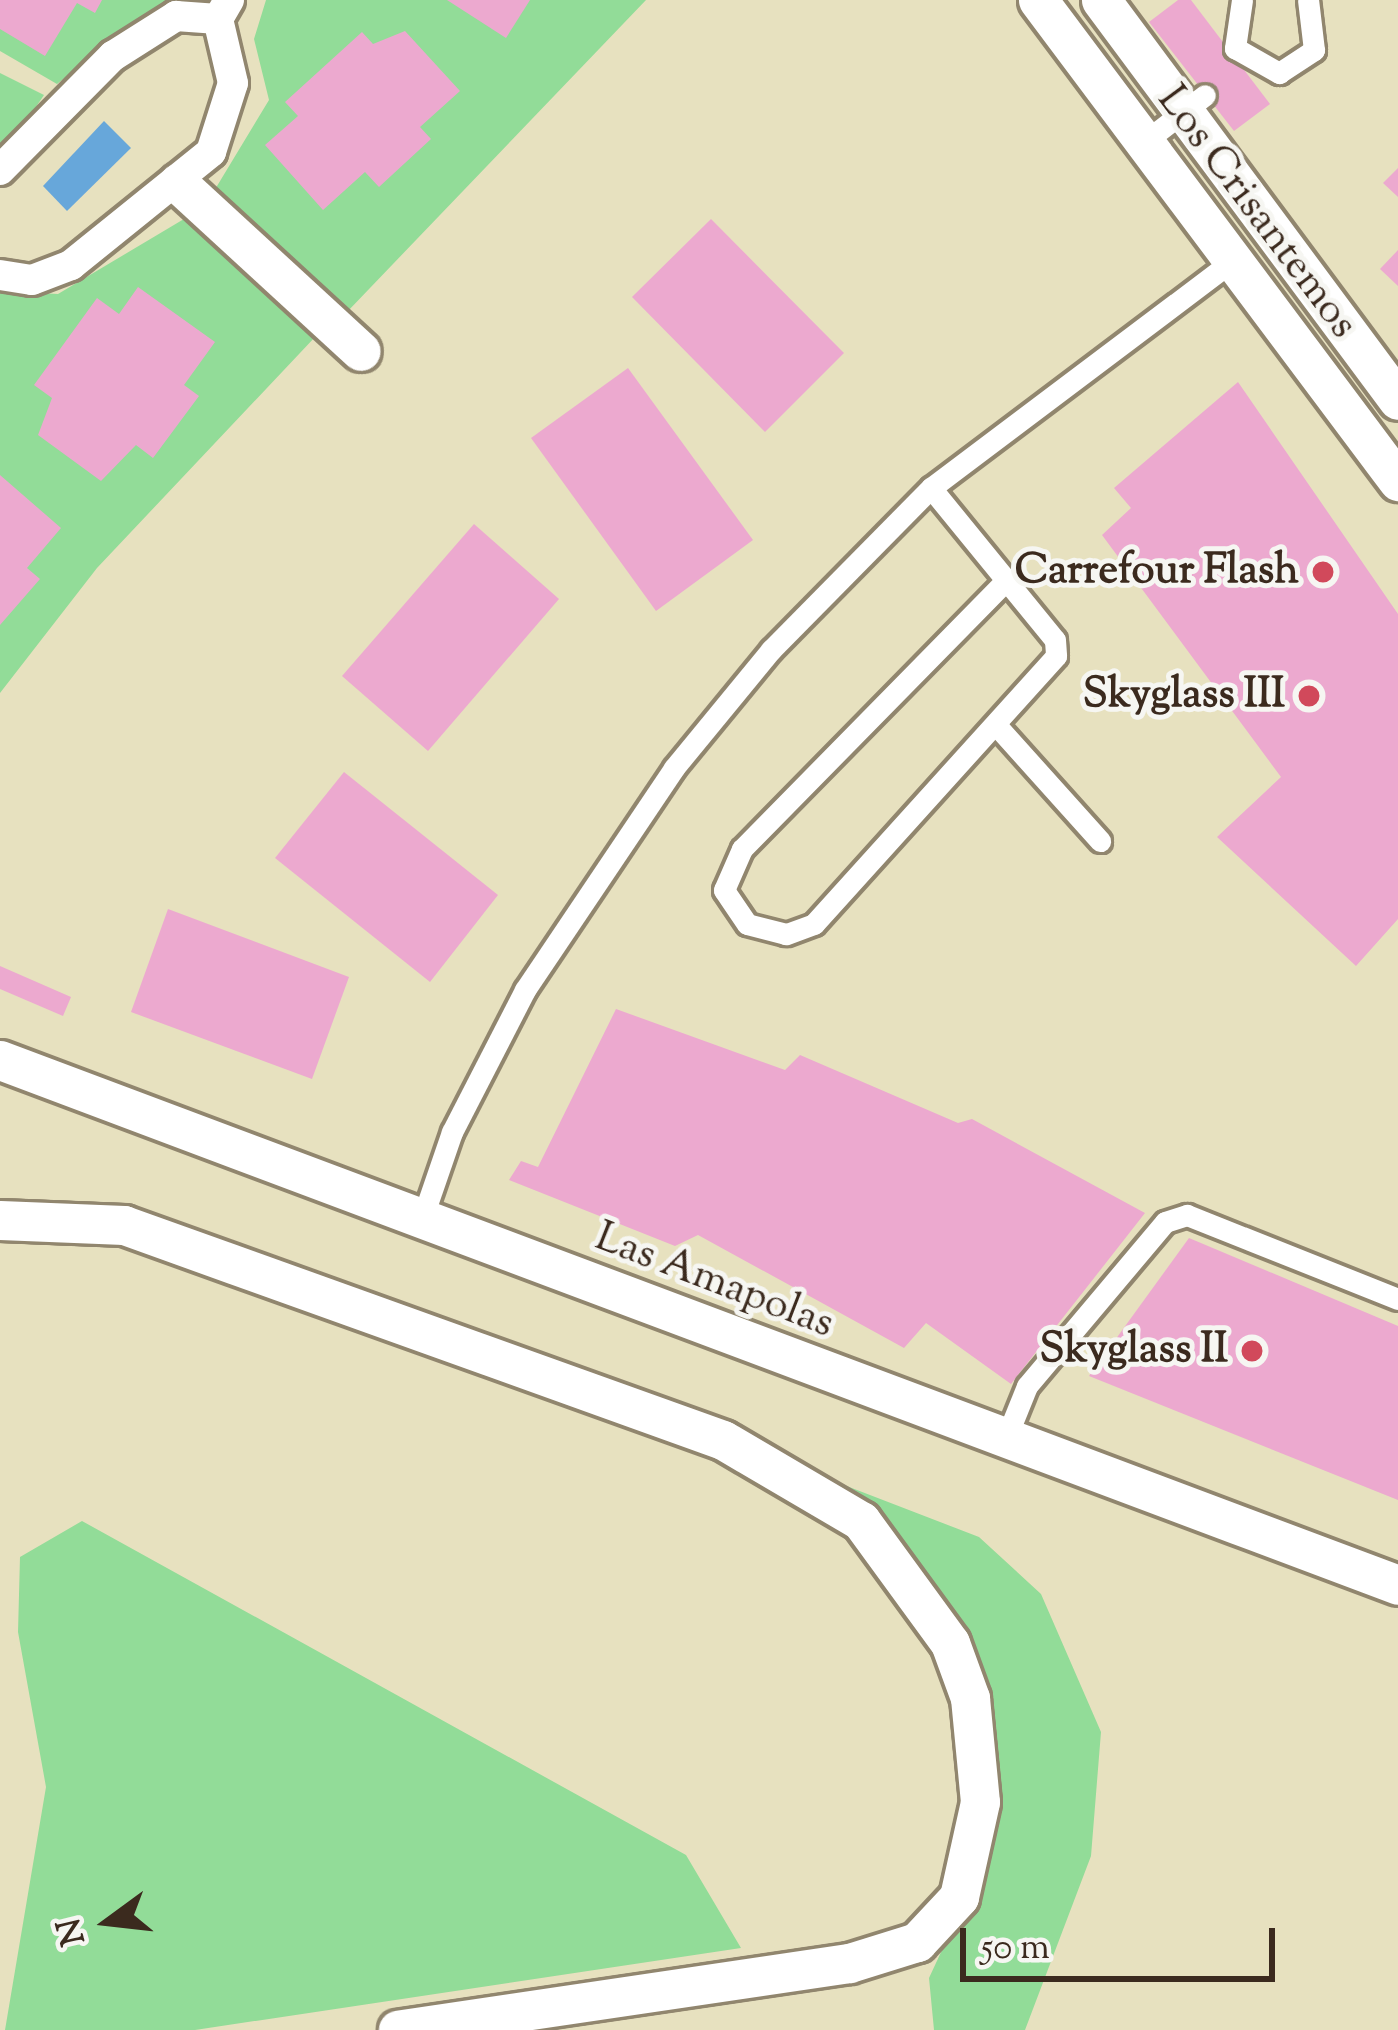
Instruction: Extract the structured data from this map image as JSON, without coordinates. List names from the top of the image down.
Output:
{
  "streets": {
    "street": ["Los Crisantemos", "Las Amapolas"]
  },
  "places": ["Carrefour Flash", "Skyglass III", "Skyglass II"],
  "scale_bar": "50 m",
  "north": "left"
}
